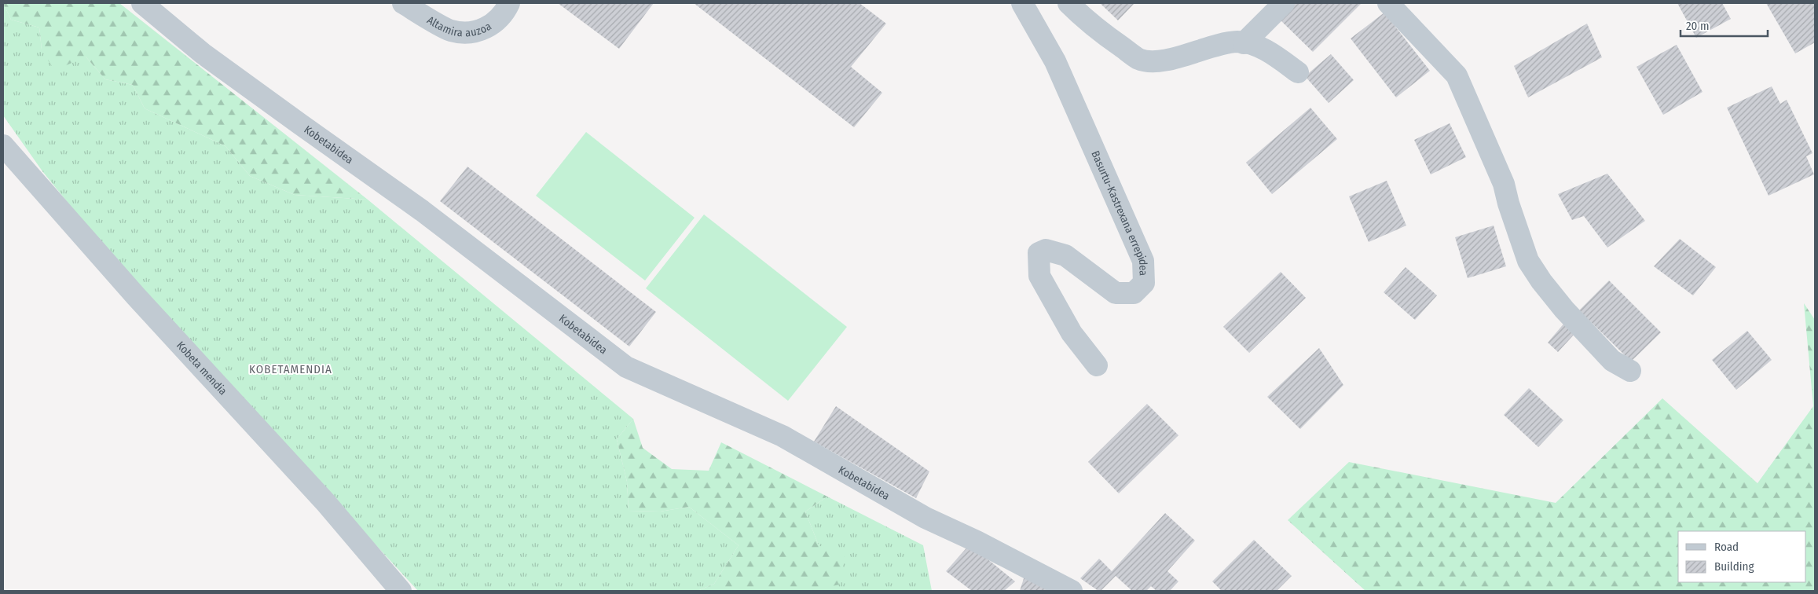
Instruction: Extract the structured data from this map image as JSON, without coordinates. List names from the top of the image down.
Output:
{
  "streets": {
    "street": [
      "Altamira auzoa",
      "Kobetabidea",
      "Basurtu-Kastrexana errepidea",
      "Kobeta mendia"
    ]
  },
  "districts": ["KOBETAMENDIA"],
  "legend": ["Road", "Building"],
  "scale_bar": "20 m"
}
